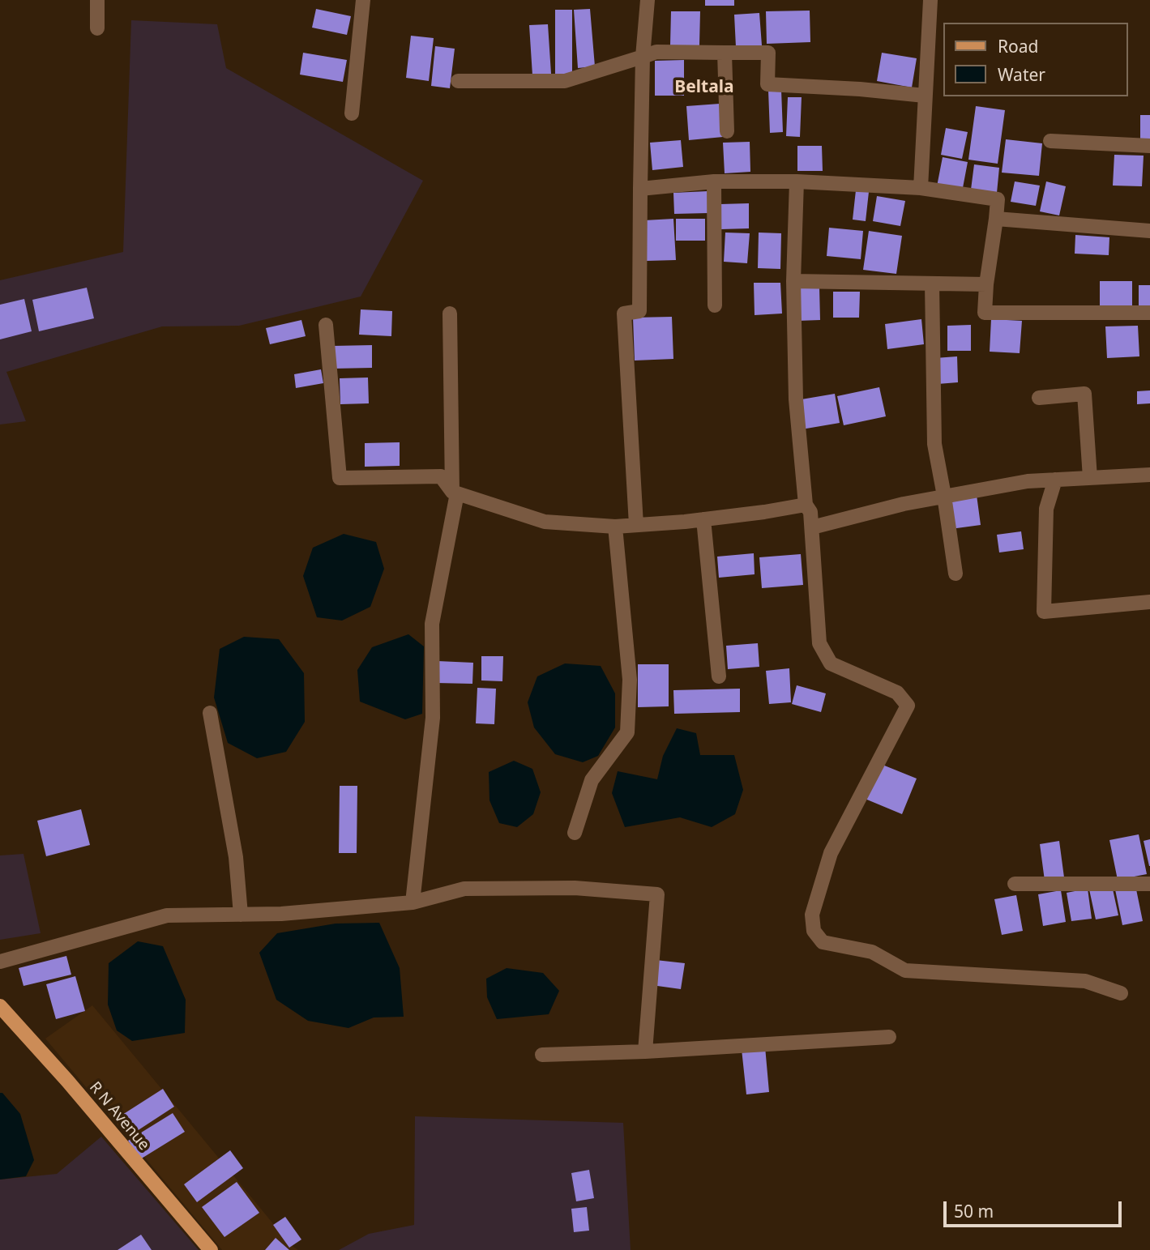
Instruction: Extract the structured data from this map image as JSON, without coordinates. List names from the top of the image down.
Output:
{
  "streets": {
    "main road": ["R N Avenue"]
  },
  "districts": ["Beltala"],
  "legend": ["Road", "Water"],
  "scale_bar": "50 m"
}
